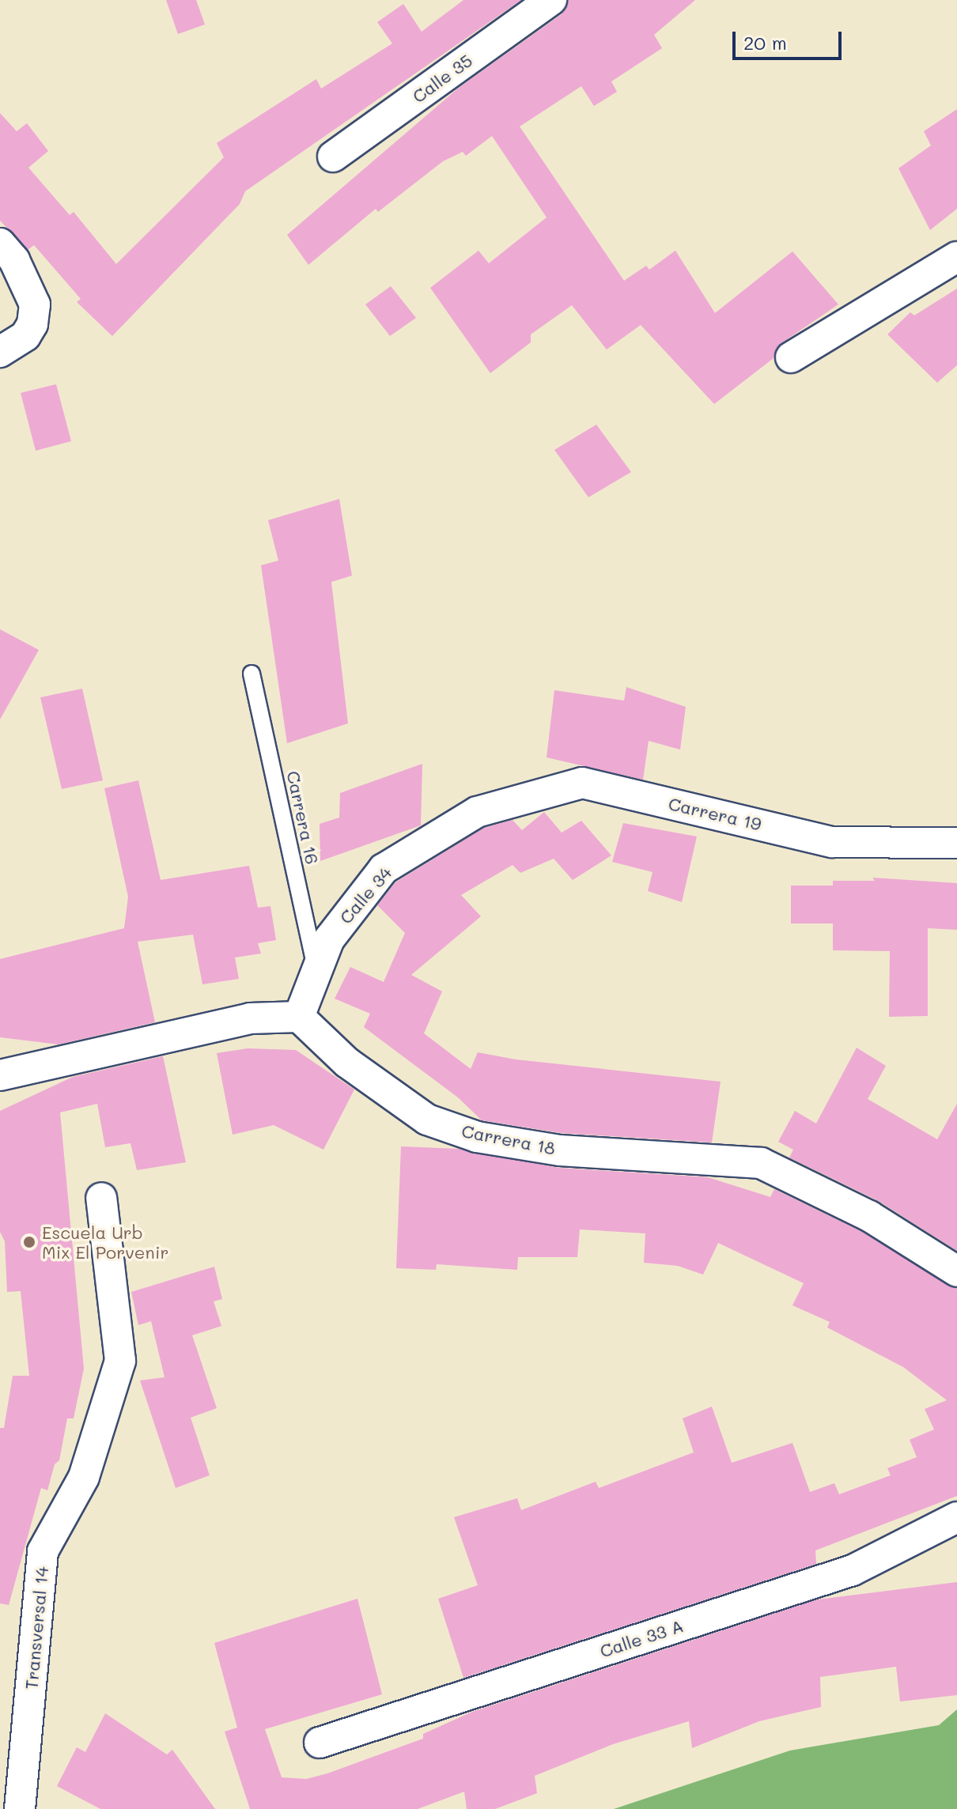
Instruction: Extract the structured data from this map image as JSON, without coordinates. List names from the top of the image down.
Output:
{
  "streets": {
    "street": [
      "Calle 35",
      "Carrera 19",
      "Calle 34",
      "Carrera 18",
      "Transversal 14",
      "Calle 33 A"
    ],
    "lane": ["Carrera 16"]
  },
  "crossings": [
    ["Carrera 19", "Calle 34"],
    ["Carrera 16", "Calle 34"],
    ["Calle 34", "Carrera 18"]
  ],
  "places": ["Escuela Urb Mix El Porvenir"],
  "scale_bar": "20 m"
}
